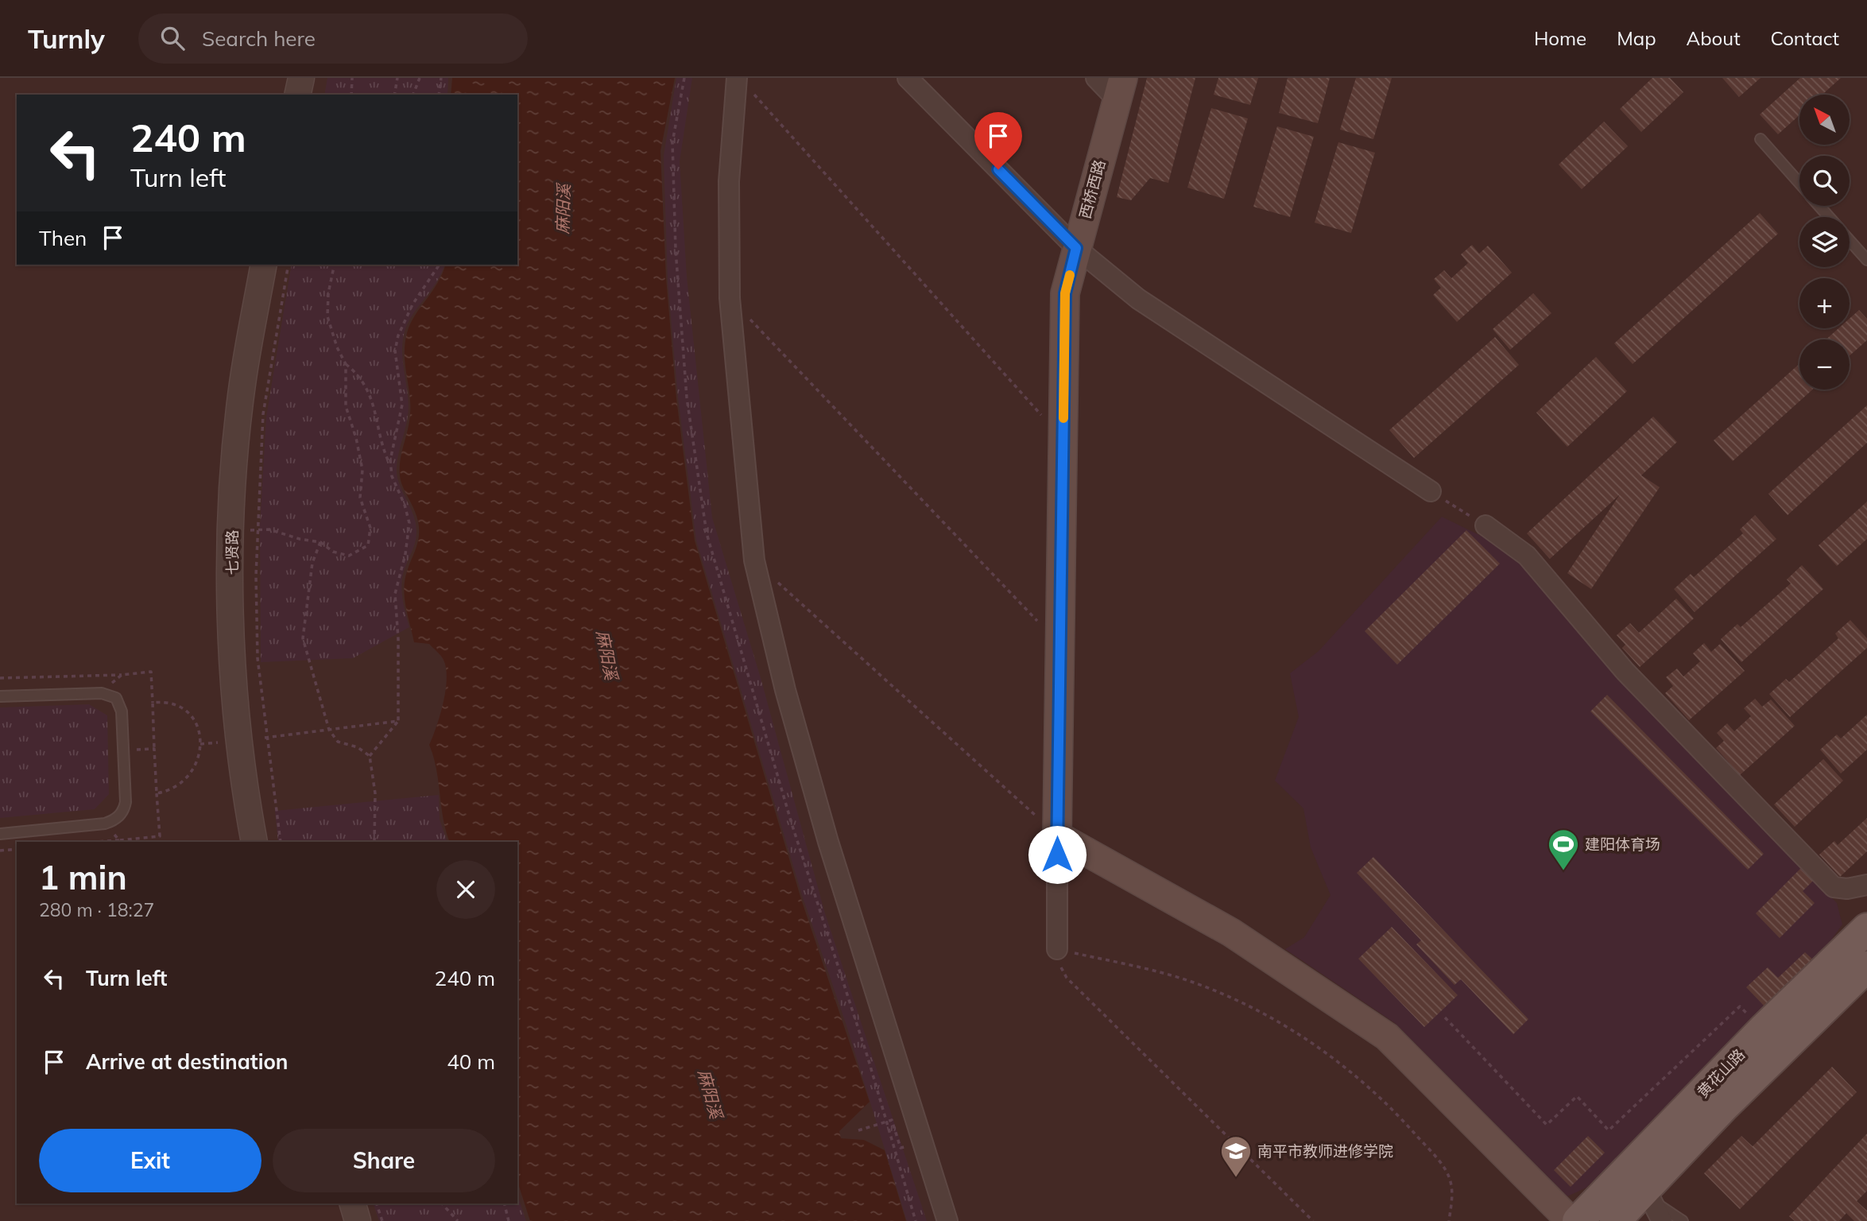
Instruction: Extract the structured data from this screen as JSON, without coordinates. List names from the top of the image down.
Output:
{
  "streets": {
    "main road": ["西桥西路", "黄花山路"],
    "street": ["七贤路"]
  },
  "water": ["麻阳溪"],
  "places": {
    "sports": ["建阳体育场"],
    "school or university": ["南平市教师进修学院"]
  },
  "north": "top left",
  "page": {
    "header": "Turnly",
    "search": "Search here",
    "nav": [
      "Home",
      "Map",
      "About",
      "Contact"
    ],
    "map_buttons": ["+", "−"],
    "turn": ["240 m", "Turn left"],
    "then": "Then",
    "heading": ["1 min", "280 m · 18:27"],
    "list": [
      {
        "name": "Turn left",
        "value": "240 m"
      },
      {
        "name": "Arrive at destination",
        "value": "40 m"
      }
    ],
    "buttons": ["Exit", "Share"]
  }
}
